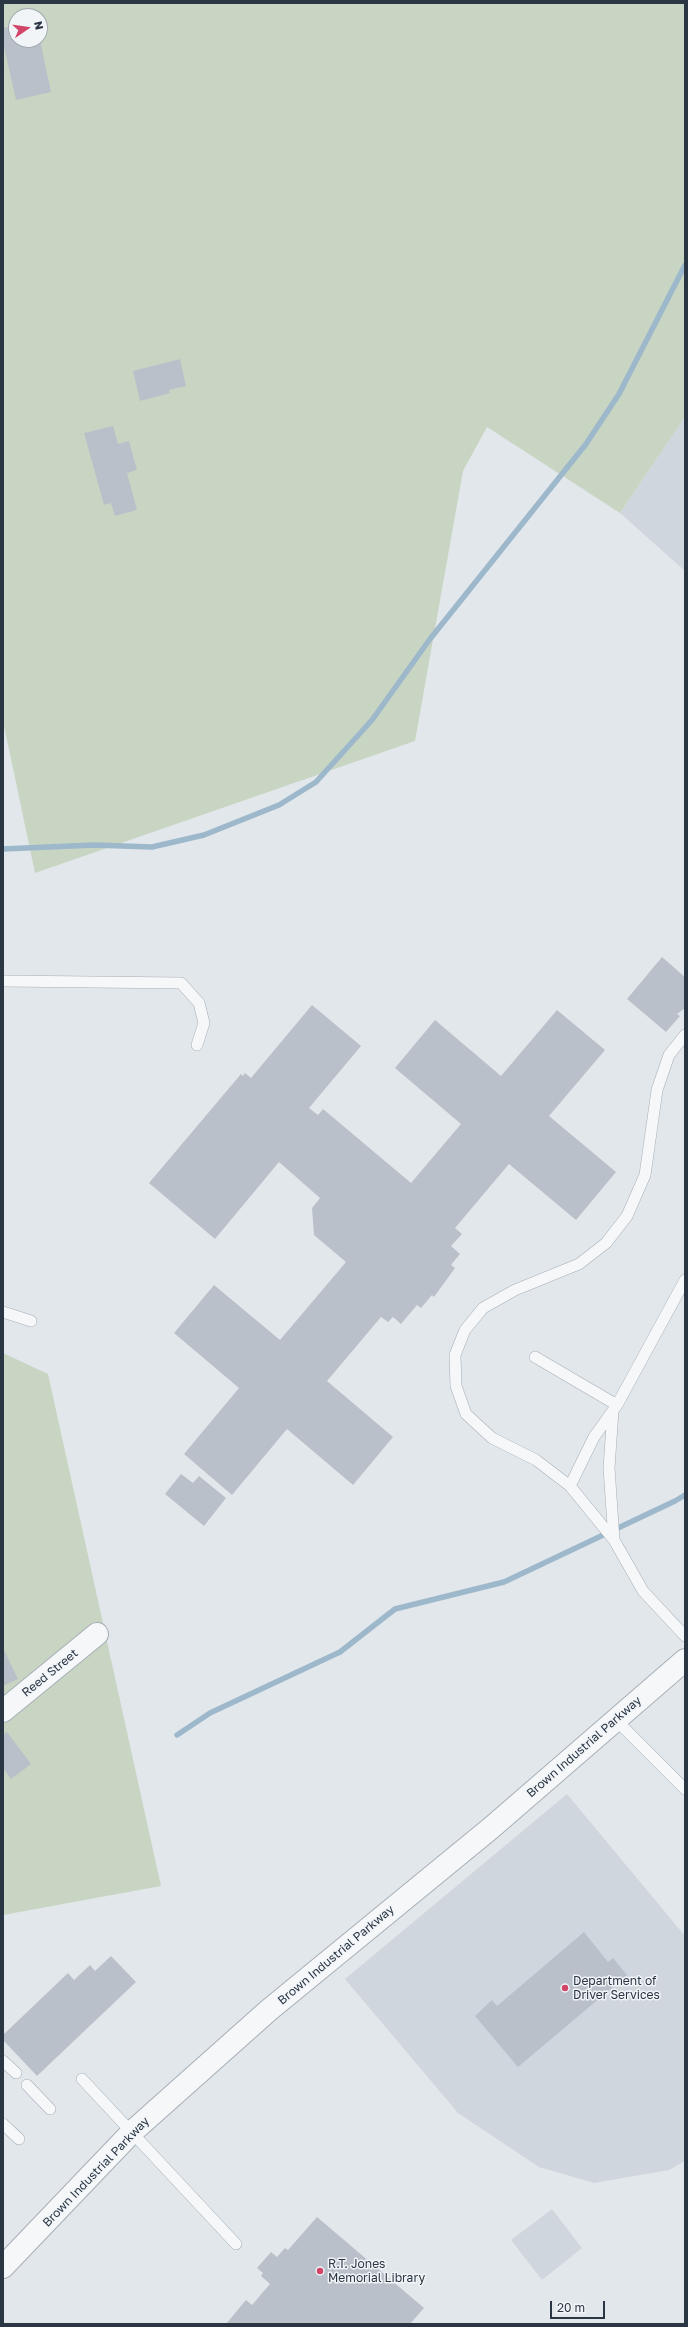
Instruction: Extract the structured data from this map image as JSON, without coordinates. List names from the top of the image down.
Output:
{
  "streets": {
    "street": ["Reed Street", "Brown Industrial Parkway"]
  },
  "places": ["Department of Driver Services", "R.T. Jones Memorial Library"],
  "scale_bar": "20 m",
  "north": "right"
}
